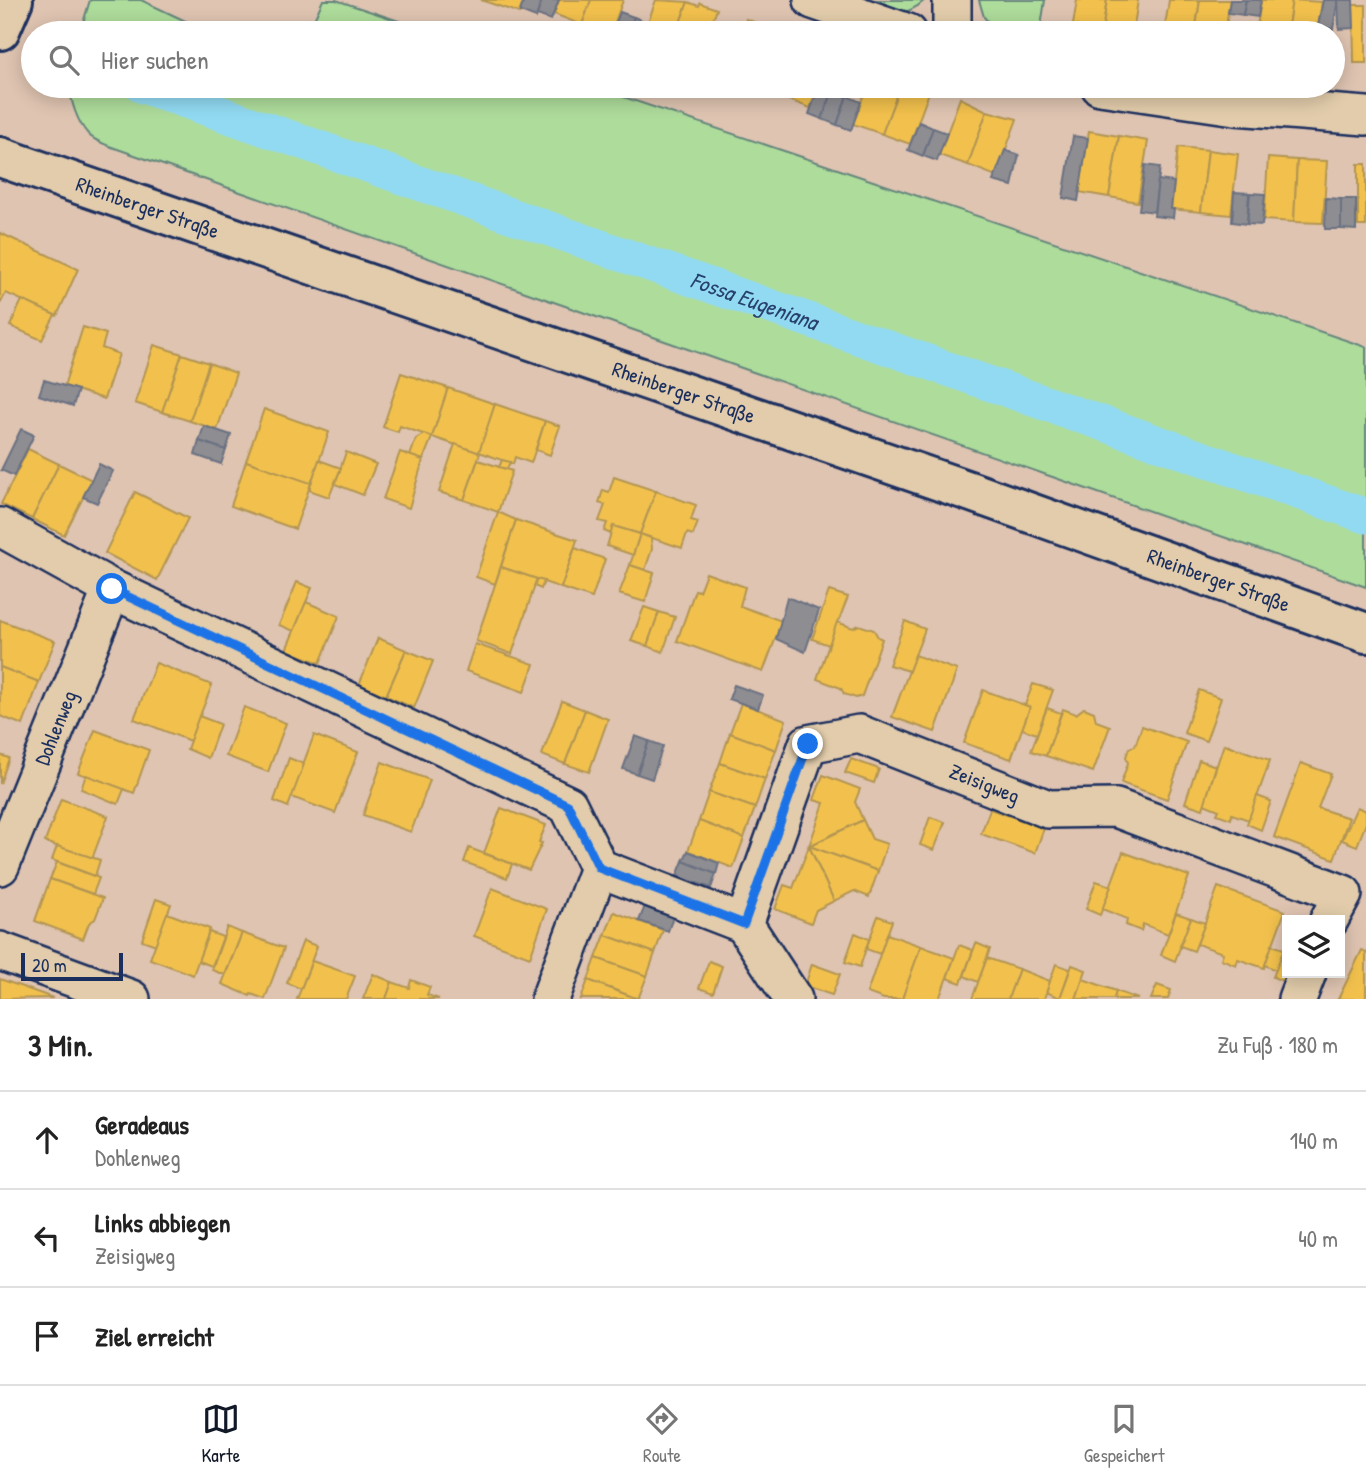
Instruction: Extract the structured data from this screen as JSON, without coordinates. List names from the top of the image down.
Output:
{
  "streets": {
    "main road": ["Rheinberger Straße"],
    "street": ["Dohlenweg", "Zeisigweg"]
  },
  "water": ["Fossa Eugeniana"],
  "scale_bar": "20 m",
  "page": {
    "search": "Hier suchen",
    "scale": "20 m",
    "heading": ["3 Min.", "Zu Fuß · 180 m"],
    "list": [
      ["Geradeaus", "Dohlenweg", "140 m"],
      ["Links abbiegen", "Zeisigweg", "40 m"],
      "Ziel erreicht"
    ],
    "nav": ["Karte", "Route", "Gespeichert"]
  }
}
